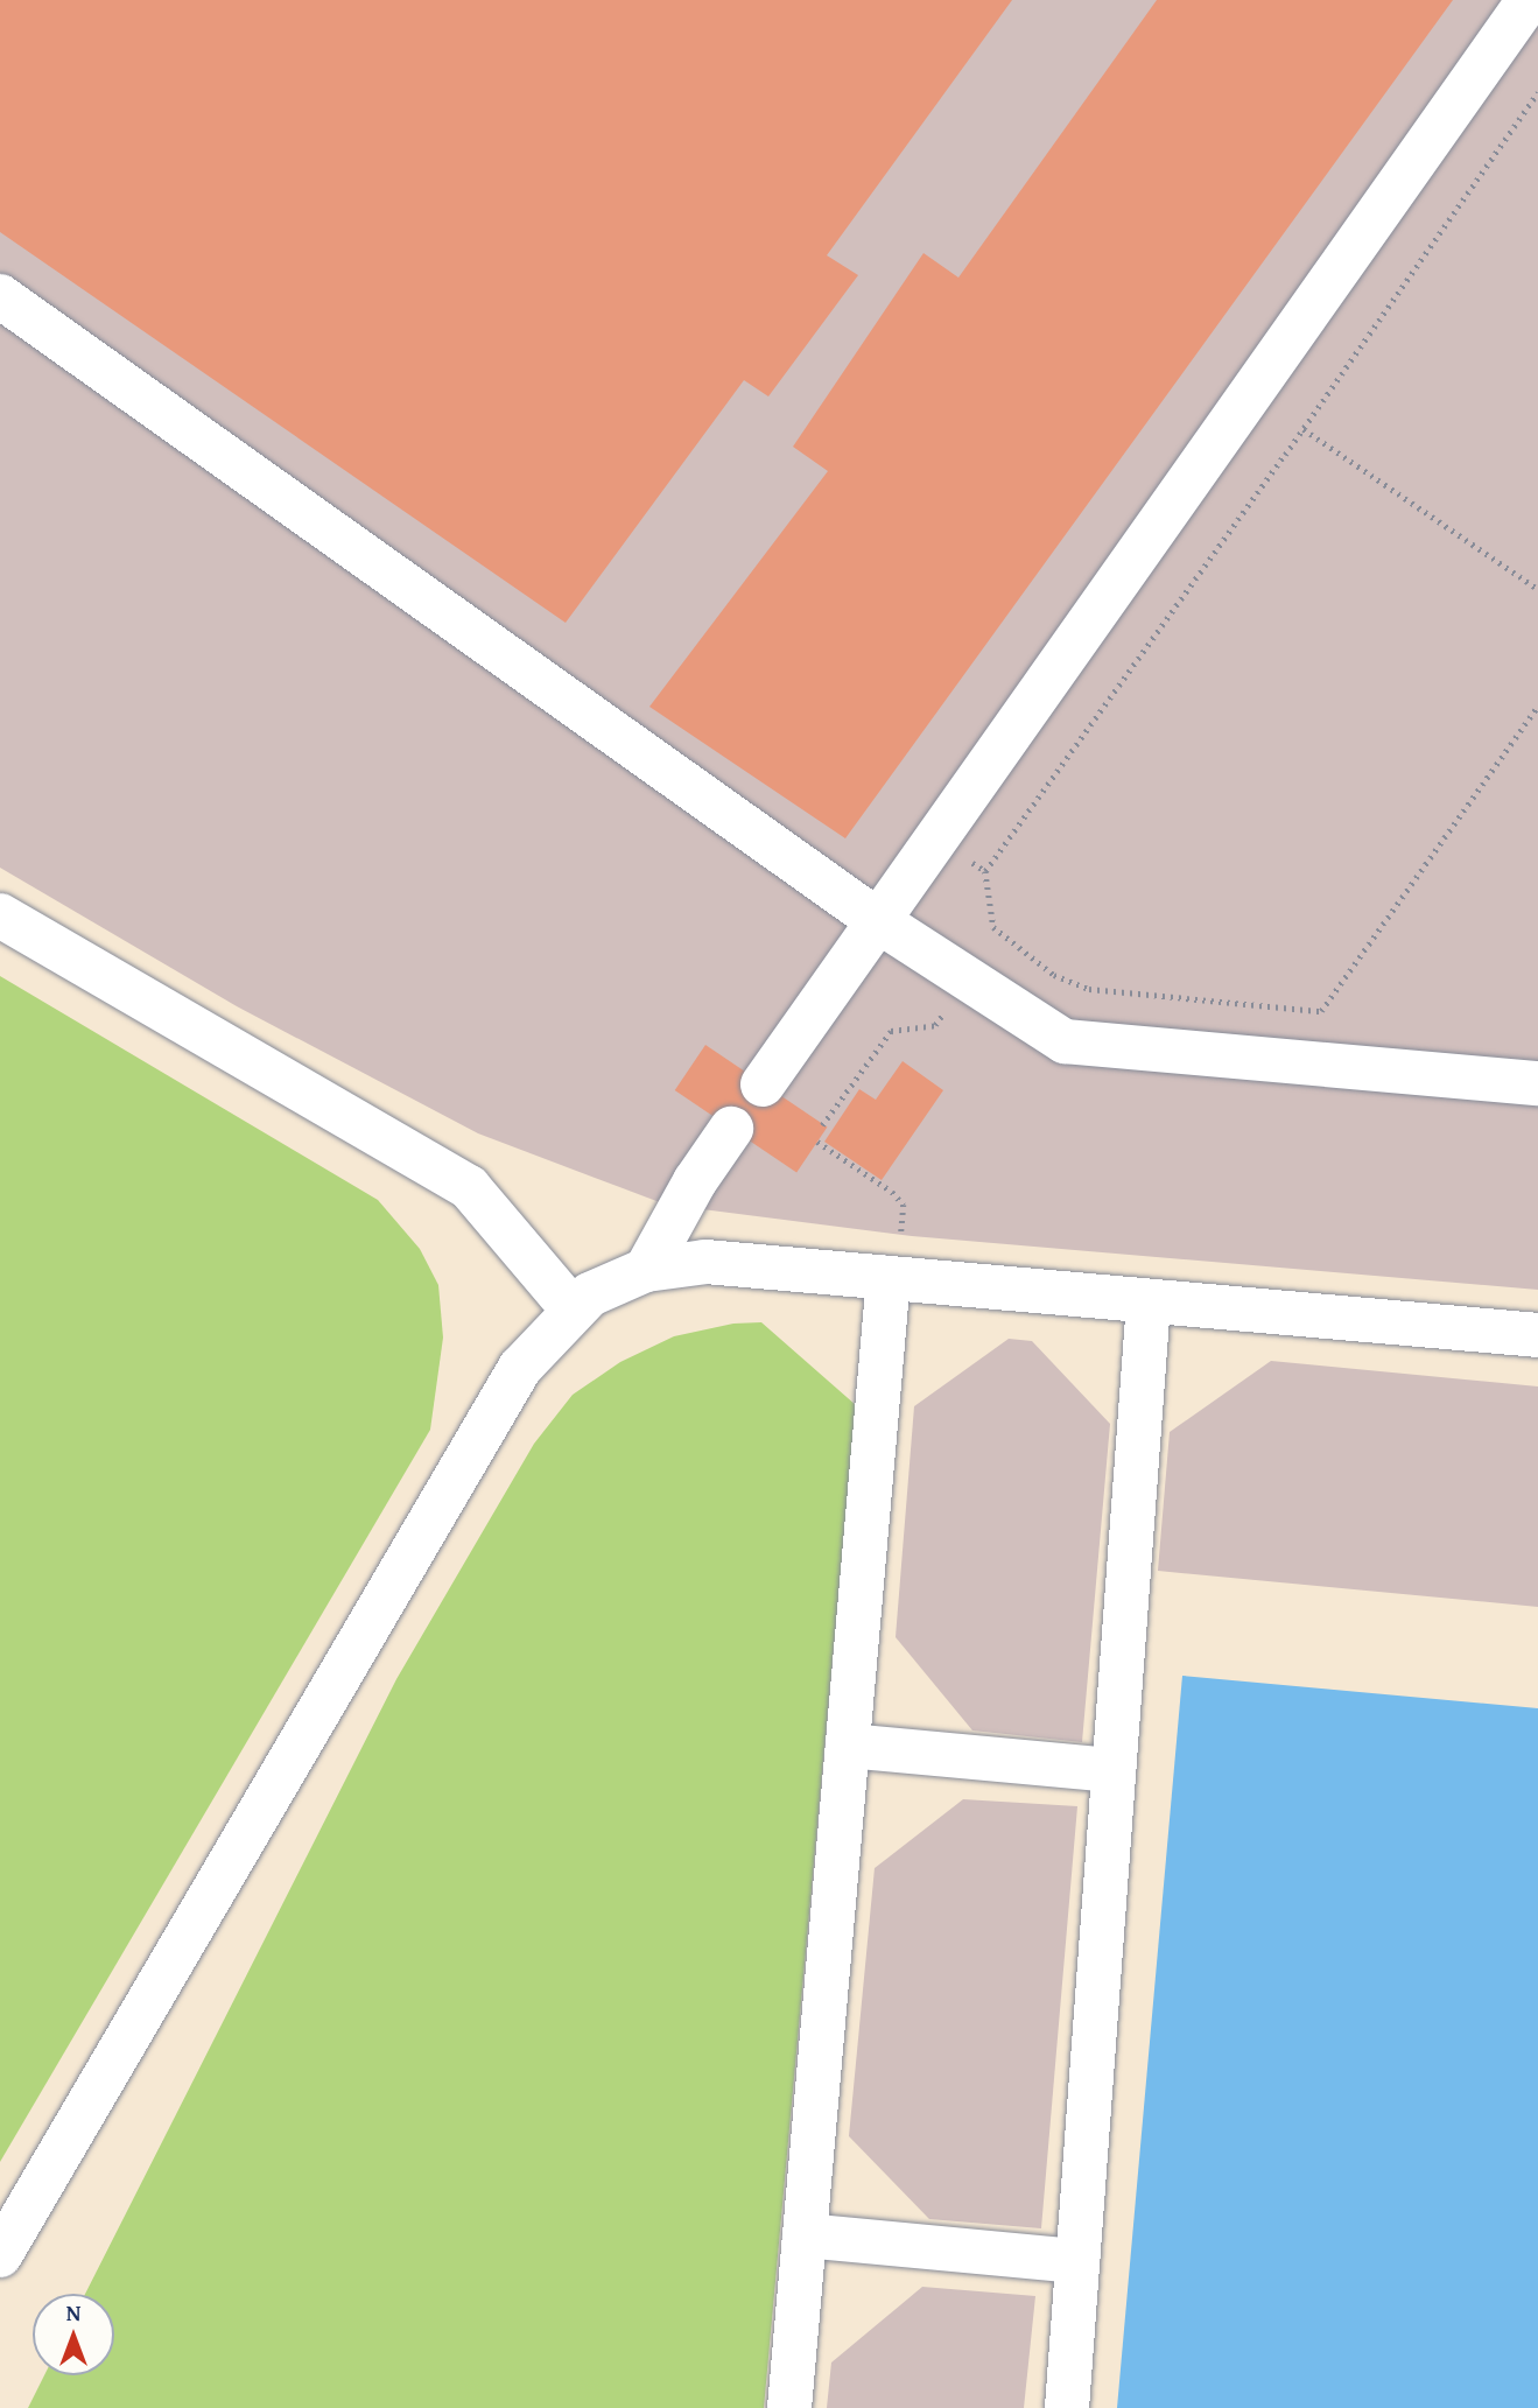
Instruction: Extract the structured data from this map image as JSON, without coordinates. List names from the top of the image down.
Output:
{
  "north": "top"
}
